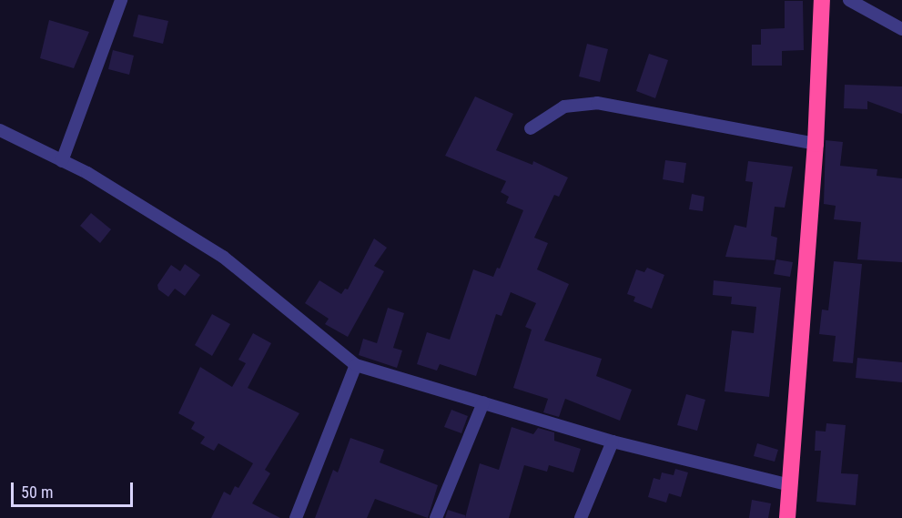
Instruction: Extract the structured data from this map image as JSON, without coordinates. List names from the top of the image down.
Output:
{
  "scale_bar": "50 m"
}
